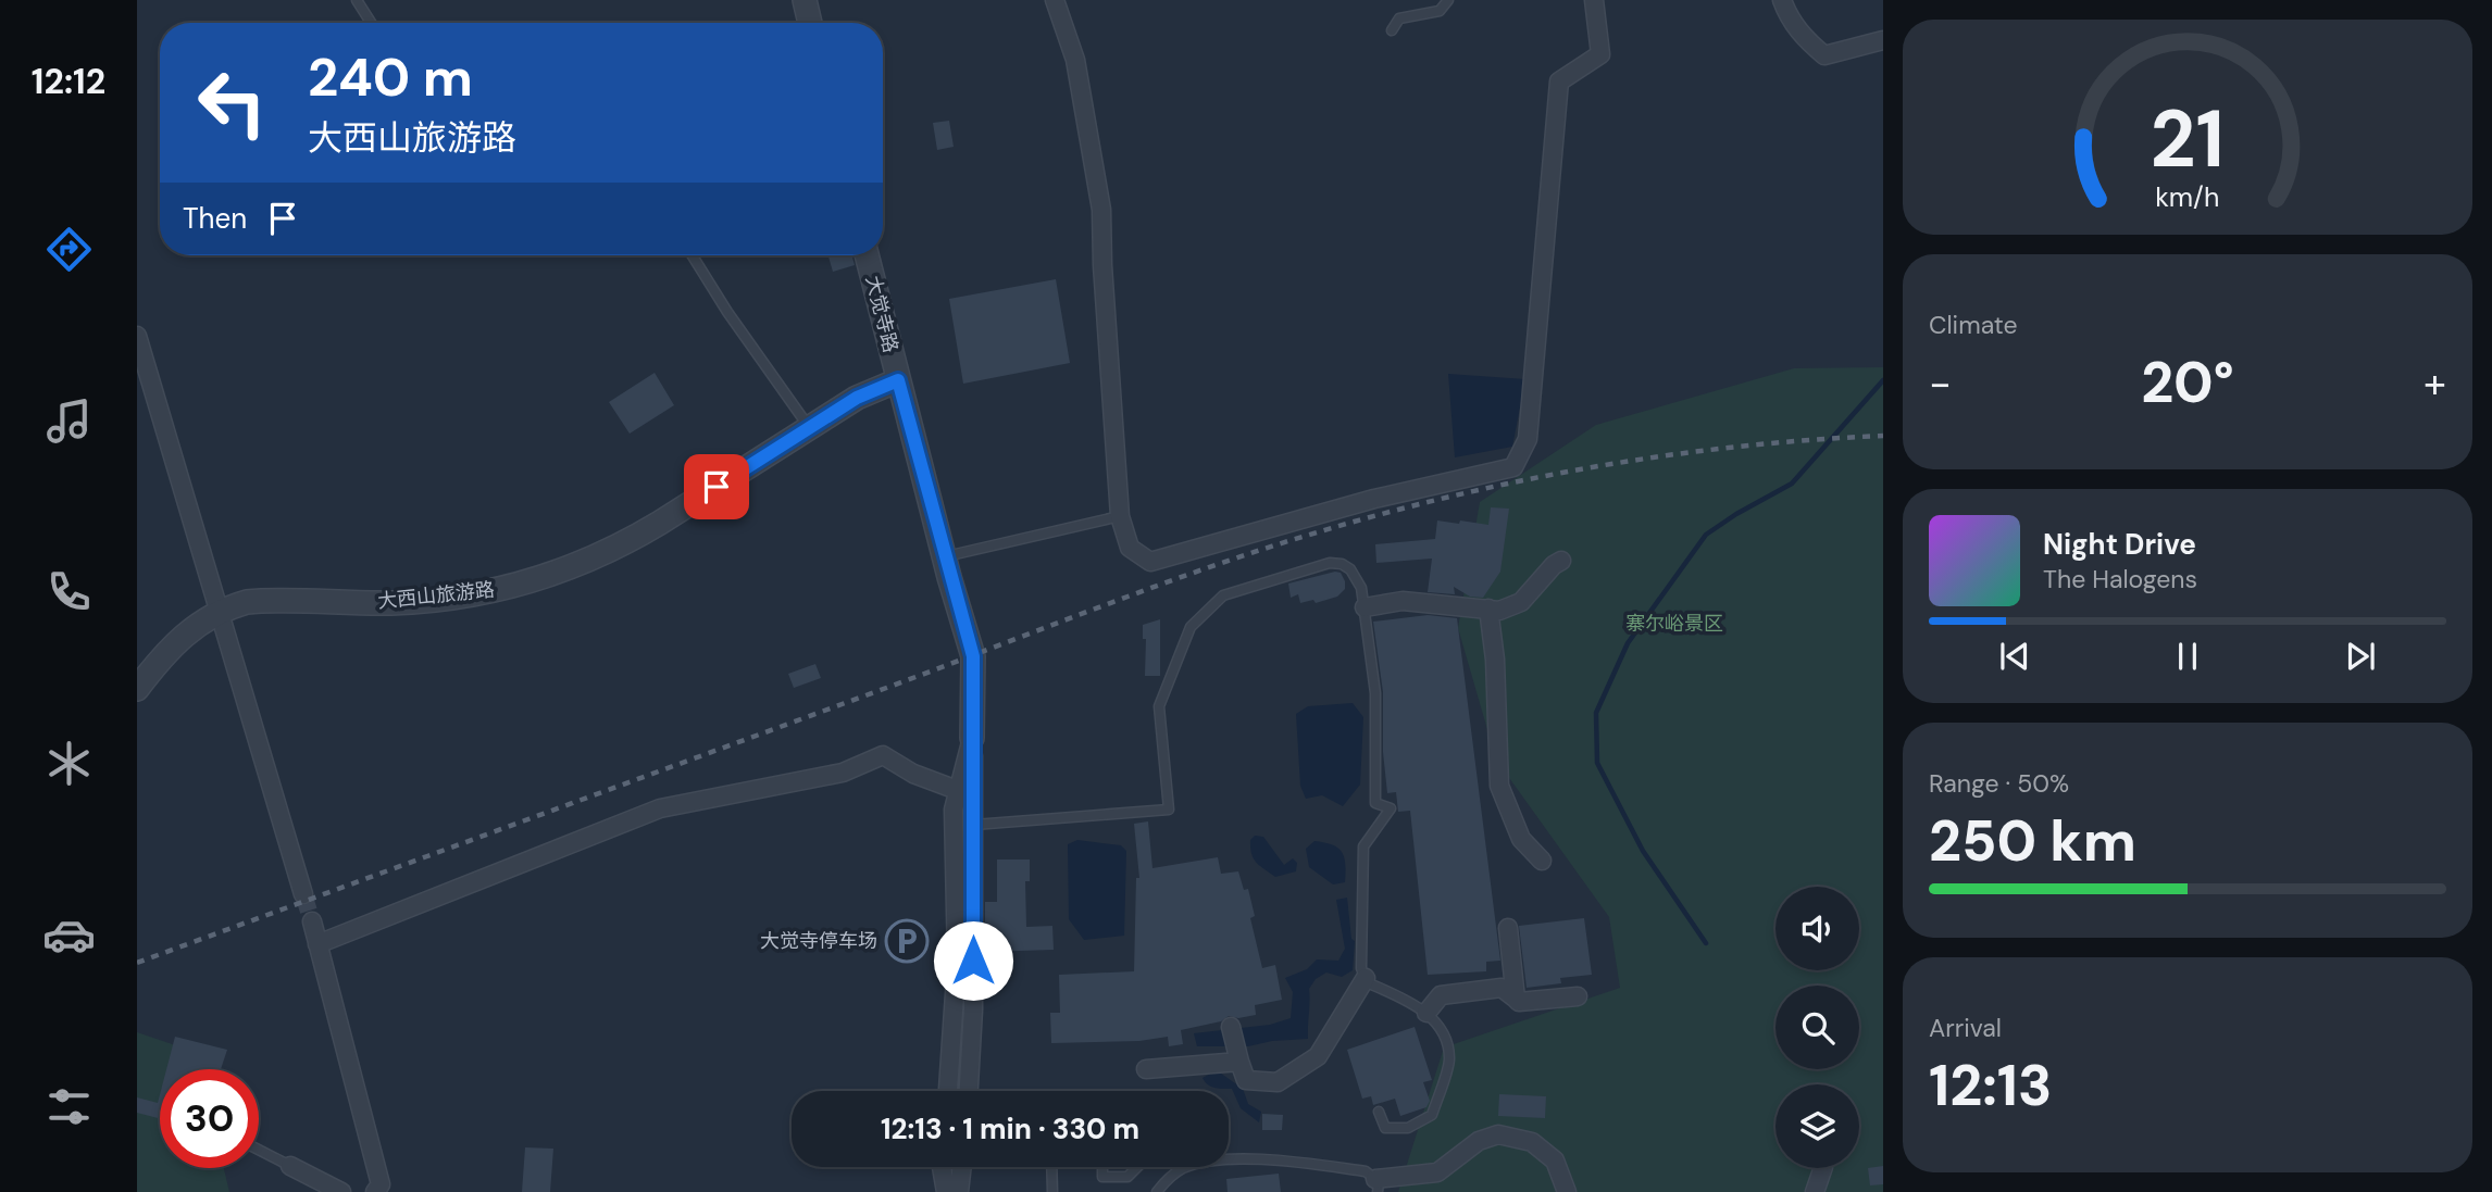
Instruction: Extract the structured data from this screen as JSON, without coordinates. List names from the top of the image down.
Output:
{
  "streets": {
    "street": ["大觉寺路", "大西山旅游路"]
  },
  "crossings": [
    ["大觉寺路", "大西山旅游路"]
  ],
  "parks": ["寨尔峪景区"],
  "places": {
    "parking": ["大觉寺停车场"]
  },
  "page": {
    "tabs": "12:12",
    "turn": ["240 m", "大西山旅游路"],
    "then": "Then",
    "tile": [
      "Climate",
      ["Range · 50%", "250 km"],
      ["Arrival", "12:13"]
    ],
    "heat": ["−", "20°", "+"],
    "song": ["Night Drive", "The Halogens"],
    "limit": "30",
    "trip": "12:13 · 1 min · 330 m",
    "gauge": ["21", "km/h"]
  }
}
